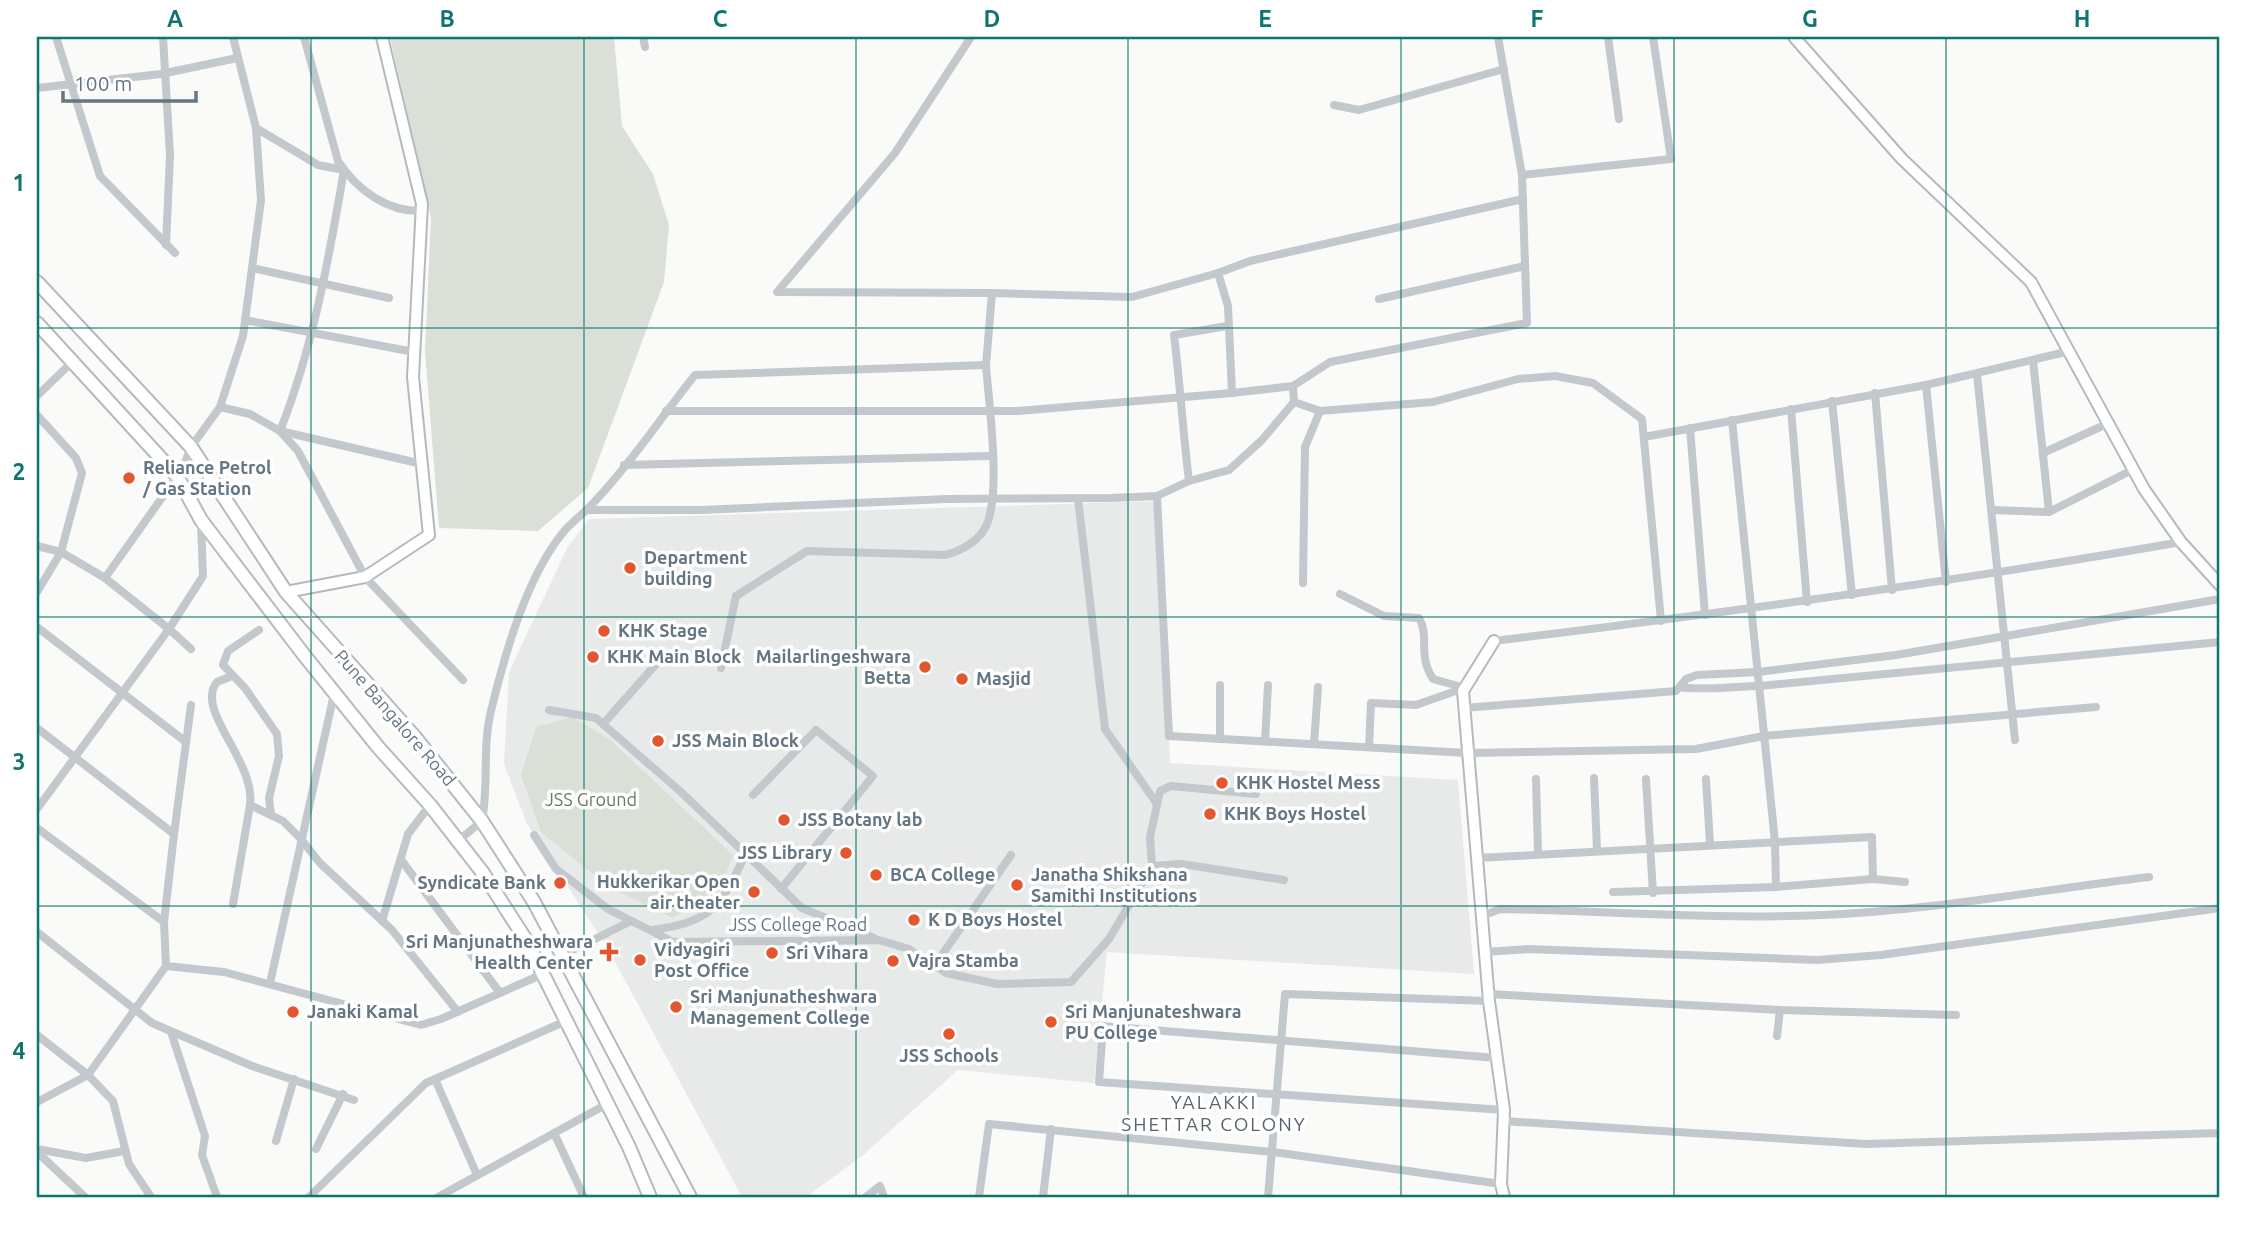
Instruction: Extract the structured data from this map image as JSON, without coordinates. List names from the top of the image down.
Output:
{
  "streets": {
    "main road": ["Pune Bangalore Road"],
    "street": ["JSS College Road"]
  },
  "districts": ["YALAKKI SHETTAR COLONY"],
  "parks": ["JSS Ground"],
  "places": {
    "other": [
      "Reliance Petrol / Gas Station",
      "Department building",
      "KHK Stage",
      "KHK Main Block",
      "Mailarlingeshwara Betta",
      "Masjid",
      "JSS Main Block",
      "KHK Hostel Mess",
      "KHK Boys Hostel",
      "JSS Botany lab",
      "JSS Library",
      "BCA College",
      "Syndicate Bank",
      "Janatha Shikshana Samithi Institutions",
      "Hukkerikar Open air theater",
      "K D Boys Hostel",
      "Sri Vihara",
      "Vidyagiri Post Office",
      "Vajra Stamba",
      "Sri Manjunatheshwara Management College",
      "Janaki Kamal",
      "Sri Manjunateshwara PU College",
      "JSS Schools"
    ],
    "health": ["Sri Manjunatheshwara Health Center"]
  },
  "scale_bar": "100 m",
  "grid": {
    "columns": [
      "A",
      "B",
      "C",
      "D",
      "E",
      "F",
      "G",
      "H"
    ],
    "rows": [
      "1",
      "2",
      "3",
      "4"
    ]
  }
}
